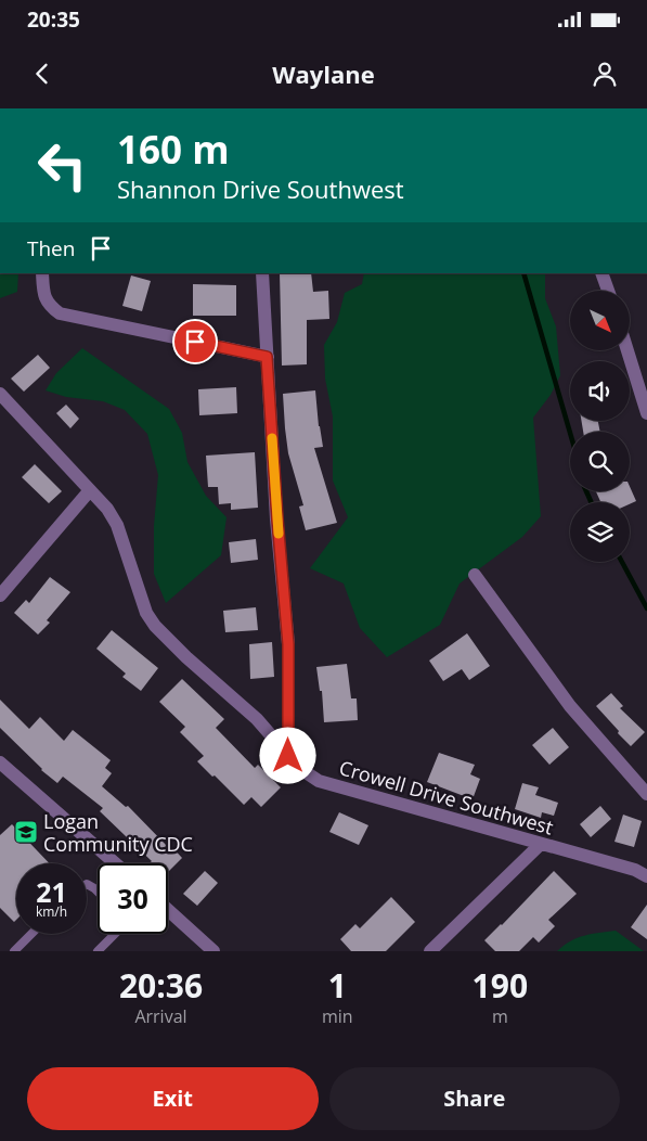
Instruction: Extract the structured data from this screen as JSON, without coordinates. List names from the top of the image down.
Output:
{
  "streets": {
    "street": ["Crowell Drive Southwest"]
  },
  "places": {
    "school or university": ["Logan Community CDC"]
  },
  "north": "bottom right",
  "page": {
    "status": "20:35",
    "header": "Waylane",
    "turn": ["160 m", "Shannon Drive Southwest"],
    "then": "Then",
    "speed": "21 km/h",
    "limit": "30",
    "eta": [
      "20:36",
      "Arrival",
      "1",
      "min",
      "190",
      "m"
    ],
    "buttons": ["Exit", "Share"]
  }
}
